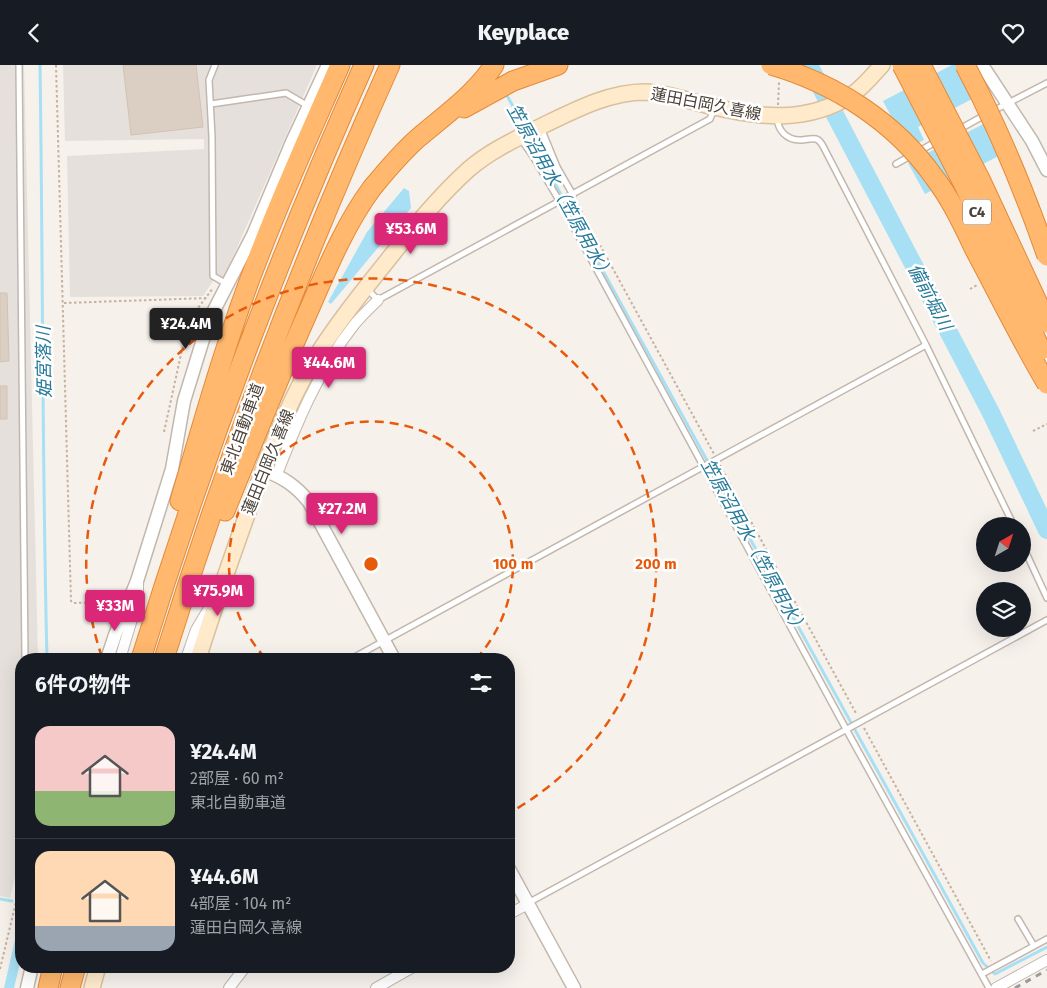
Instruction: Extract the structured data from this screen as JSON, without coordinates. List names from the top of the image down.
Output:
{
  "streets": {
    "highway": ["C4", "東北自動車道"],
    "main road": ["蓮田白岡久喜線"]
  },
  "water": ["笠原沼用水（笠原用水）", "備前堀川", "姫宮落川"],
  "north": "top right",
  "page": {
    "header": "Keyplace",
    "price": [
      "¥53.6M",
      "¥24.4M",
      "¥44.6M",
      "¥27.2M",
      "¥75.9M",
      "¥33M"
    ],
    "heading": "6件の物件",
    "list": [
      {
        "name": "¥24.4M",
        "note": "2部屋 · 60 m² · 東北自動車道"
      },
      {
        "name": "¥44.6M",
        "note": "4部屋 · 104 m² · 蓮田白岡久喜線"
      }
    ]
  },
  "rings": ["100 m", "200 m"]
}
